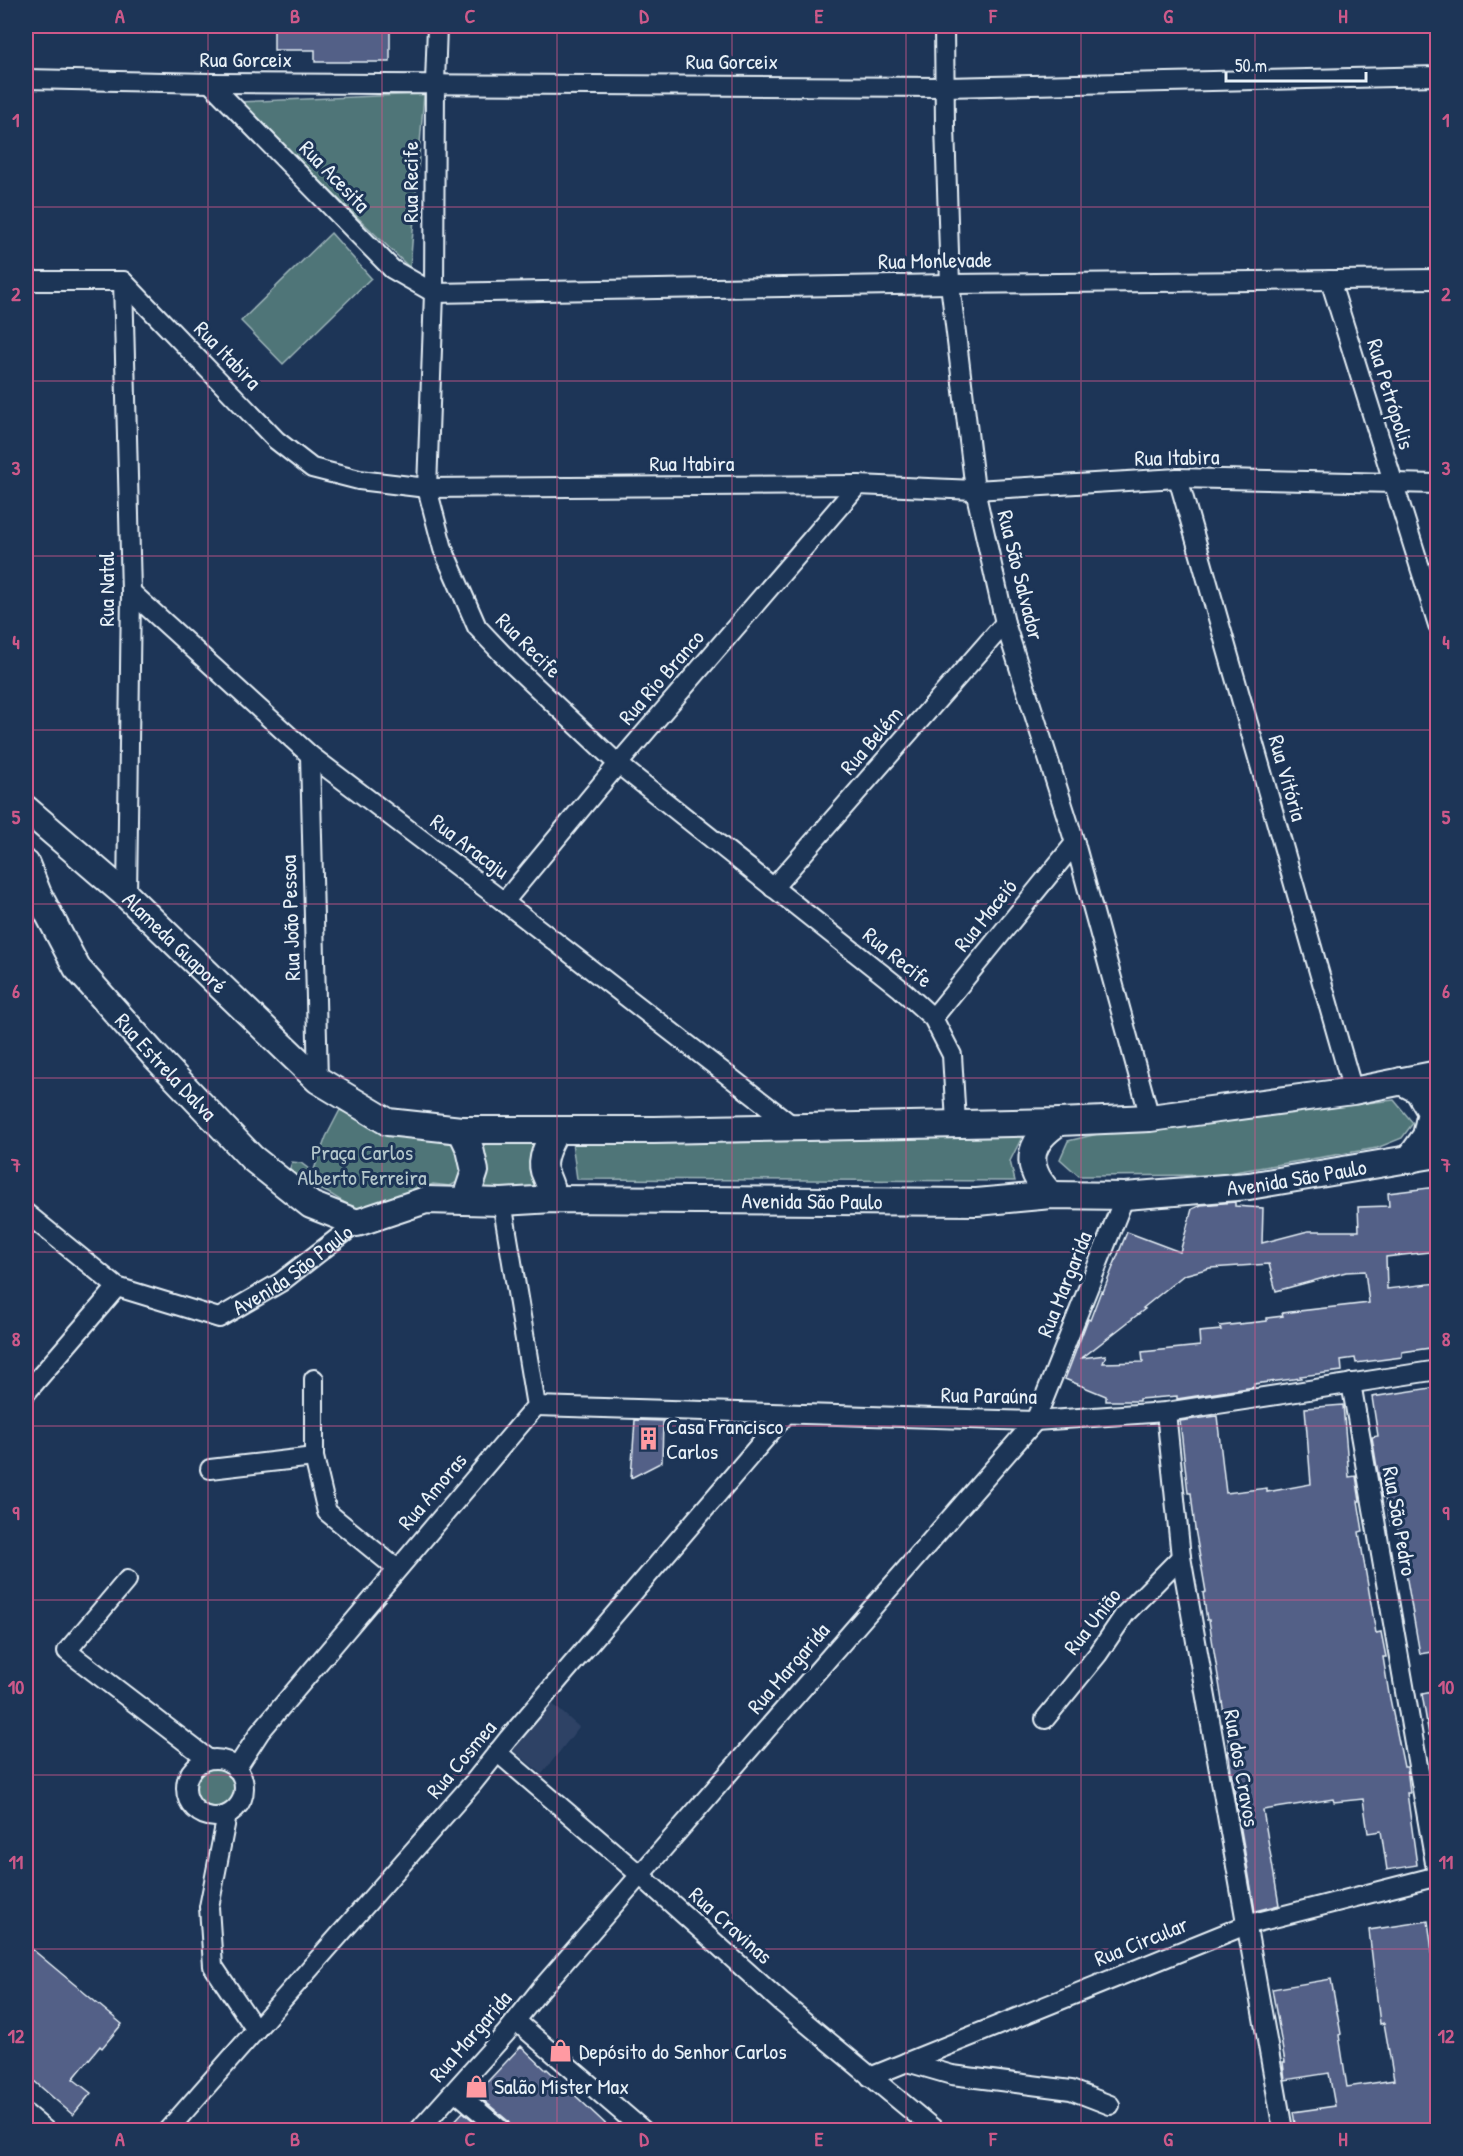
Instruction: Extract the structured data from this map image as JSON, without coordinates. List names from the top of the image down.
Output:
{
  "streets": {
    "street": [
      "Rua Gorceix",
      "Rua Acesita",
      "Rua Recife",
      "Rua Monlevade",
      "Rua Itabira",
      "Rua Petrópolis",
      "Rua São Salvador",
      "Rua Natal",
      "Rua Rio Branco",
      "Rua Belém",
      "Rua Vitória",
      "Rua Aracaju",
      "Rua Maceió",
      "Rua João Pessoa",
      "Alameda Guaporé",
      "Rua Estrela Dalva",
      "Avenida São Paulo",
      "Rua Margarida",
      "Rua Paraúna",
      "Rua Amoras",
      "Rua São Pedro",
      "Rua União",
      "Rua Cosmea",
      "Rua dos Cravos",
      "Rua Cravinas",
      "Rua Circular"
    ]
  },
  "crossings": [
    ["Rua Gorceix", "Rua Acesita"],
    ["Rua Gorceix", "Rua Recife"],
    ["Rua Gorceix", "Rua São Salvador"],
    ["Rua Acesita", "Rua Recife"],
    ["Rua Acesita", "Rua Monlevade"],
    ["Rua Recife", "Rua Monlevade"],
    ["Rua Recife", "Rua Itabira"],
    ["Rua Recife", "Rua Rio Branco"],
    ["Rua Recife", "Rua Belém"],
    ["Rua Recife", "Rua Maceió"],
    ["Rua Monlevade", "Rua Petrópolis"],
    ["Rua Monlevade", "Rua São Salvador"],
    ["Rua Itabira", "Rua Petrópolis"],
    ["Rua Itabira", "Rua São Salvador"],
    ["Rua Itabira", "Rua Natal"],
    ["Rua Itabira", "Rua Rio Branco"],
    ["Rua Itabira", "Rua Vitória"],
    ["Rua São Salvador", "Rua Belém"],
    ["Rua São Salvador", "Rua Maceió"],
    ["Rua Natal", "Rua Aracaju"],
    ["Rua Natal", "Alameda Guaporé"],
    ["Rua Rio Branco", "Rua Aracaju"],
    ["Rua Aracaju", "Rua João Pessoa"],
    ["Rua João Pessoa", "Alameda Guaporé"],
    ["Rua Estrela Dalva", "Avenida São Paulo"],
    ["Avenida São Paulo", "Rua Margarida"],
    ["Rua Margarida", "Rua Paraúna"],
    ["Rua Margarida", "Rua Cravinas"],
    ["Rua Paraúna", "Rua Amoras"],
    ["Rua Paraúna", "Rua São Pedro"],
    ["Rua Paraúna", "Rua Cosmea"],
    ["Rua Paraúna", "Rua dos Cravos"],
    ["Rua São Pedro", "Rua Circular"],
    ["Rua União", "Rua dos Cravos"],
    ["Rua Cosmea", "Rua Cravinas"],
    ["Rua dos Cravos", "Rua Circular"],
    ["Rua Cravinas", "Rua Circular"]
  ],
  "parks": ["Praça Carlos Alberto Ferreira"],
  "places": {
    "building": ["Casa Francisco Carlos"],
    "shop": ["Depósito do Senhor Carlos", "Salão Mister Max"]
  },
  "scale_bar": "50 m",
  "grid": {
    "columns": [
      "A",
      "B",
      "C",
      "D",
      "E",
      "F",
      "G",
      "H"
    ],
    "rows": [
      "1",
      "2",
      "3",
      "4",
      "5",
      "6",
      "7",
      "8",
      "9",
      "10",
      "11",
      "12"
    ]
  }
}
